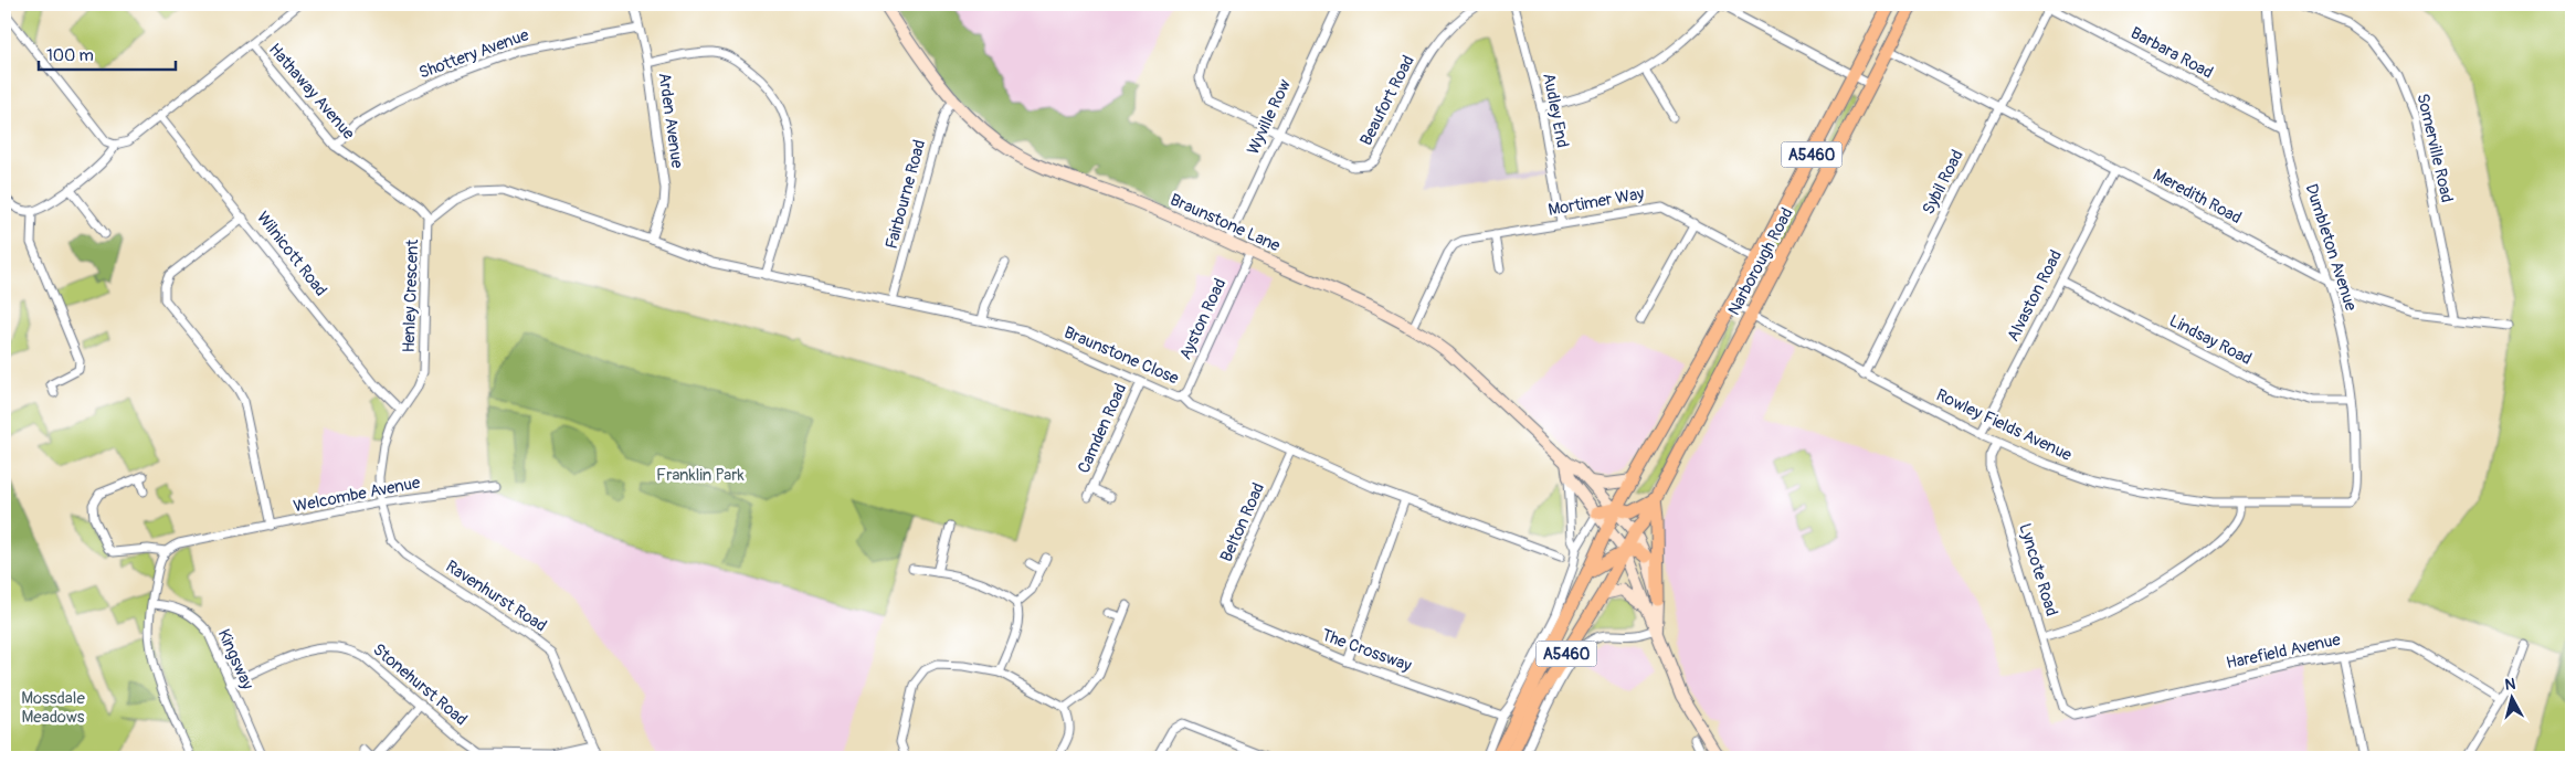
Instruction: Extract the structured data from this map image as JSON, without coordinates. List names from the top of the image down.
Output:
{
  "streets": {
    "main road": ["A5460", "Narborough Road"],
    "street": [
      "Barbara Road",
      "Shottery Avenue",
      "Hathaway Avenue",
      "Beaufort Road",
      "Audley End",
      "Wyville Row",
      "Arden Avenue",
      "Somerville Road",
      "Sybil Road",
      "Fairbourne Road",
      "Meredith Road",
      "Mortimer Way",
      "Braunstone Lane",
      "Dumbleton Avenue",
      "Wilnicott Road",
      "Henley Crescent",
      "Alvaston Road",
      "Ayston Road",
      "Lindsay Road",
      "Braunstone Close",
      "Rowley Fields Avenue",
      "Camden Road",
      "Welcombe Avenue",
      "Belton Road",
      "Lyncote Road",
      "Ravenhurst Road",
      "The Crossway",
      "Harefield Avenue",
      "Kingsway",
      "Stonehurst Road"
    ]
  },
  "crossings": [
    ["Barbara Road", "Sybil Road"],
    ["Barbara Road", "Dumbleton Avenue"],
    ["Shottery Avenue", "Hathaway Avenue"],
    ["Shottery Avenue", "Arden Avenue"],
    ["Hathaway Avenue", "Henley Crescent"],
    ["Beaufort Road", "Wyville Row"],
    ["Audley End", "Mortimer Way"],
    ["Wyville Row", "Braunstone Lane"],
    ["Arden Avenue", "Henley Crescent"],
    ["Somerville Road", "Meredith Road"],
    ["A5460", "Braunstone Lane"],
    ["A5460", "Narborough Road"],
    ["Sybil Road", "Meredith Road"],
    ["Sybil Road", "Rowley Fields Avenue"],
    ["Fairbourne Road", "Braunstone Lane"],
    ["Fairbourne Road", "Braunstone Close"],
    ["Meredith Road", "Dumbleton Avenue"],
    ["Meredith Road", "Narborough Road"],
    ["Meredith Road", "Alvaston Road"],
    ["Mortimer Way", "Braunstone Lane"],
    ["Mortimer Way", "Narborough Road"],
    ["Braunstone Lane", "Narborough Road"],
    ["Braunstone Lane", "Ayston Road"],
    ["Dumbleton Avenue", "Lindsay Road"],
    ["Dumbleton Avenue", "Rowley Fields Avenue"],
    ["Wilnicott Road", "Henley Crescent"],
    ["Narborough Road", "Rowley Fields Avenue"],
    ["Henley Crescent", "Braunstone Close"],
    ["Henley Crescent", "Welcombe Avenue"],
    ["Henley Crescent", "Ravenhurst Road"],
    ["Alvaston Road", "Lindsay Road"],
    ["Alvaston Road", "Rowley Fields Avenue"],
    ["Ayston Road", "Braunstone Close"],
    ["Braunstone Close", "Camden Road"],
    ["Braunstone Close", "Belton Road"],
    ["Rowley Fields Avenue", "Lyncote Road"],
    ["Welcombe Avenue", "Ravenhurst Road"],
    ["Belton Road", "The Crossway"],
    ["Lyncote Road", "Harefield Avenue"],
    ["Ravenhurst Road", "Stonehurst Road"],
    ["Kingsway", "Stonehurst Road"]
  ],
  "parks": ["Franklin Park", "Mossdale Meadows"],
  "scale_bar": "100 m",
  "north": "top"
}
